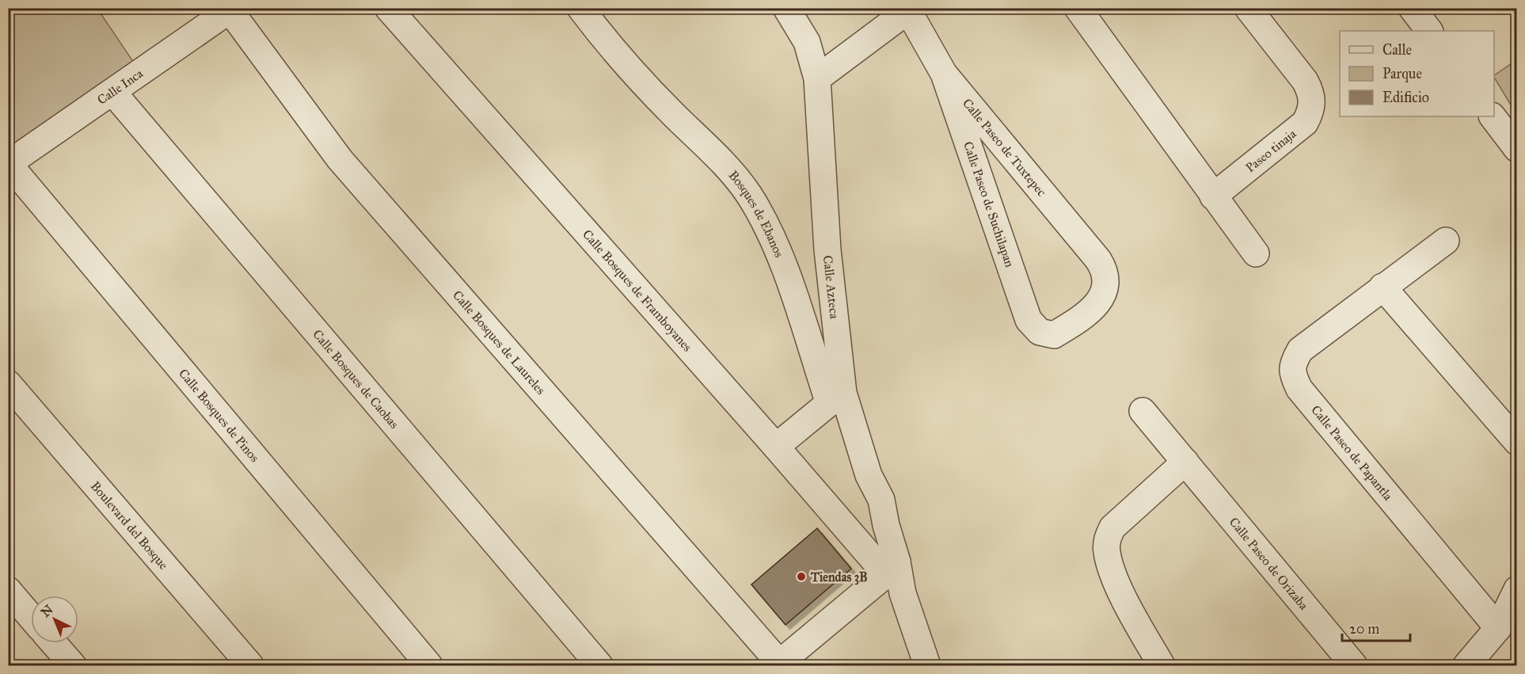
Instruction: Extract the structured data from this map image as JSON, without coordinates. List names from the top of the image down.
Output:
{
  "streets": {
    "street": [
      "Calle Inca",
      "Calle Paseo de Tuxtepec",
      "Paseo tinaja",
      "Calle Paseo de Suchilapan",
      "Bosques de Ebanos",
      "Calle Azteca",
      "Calle Bosques de Framboyanes",
      "Calle Bosques de Laureles",
      "Calle Bosques de Caobas",
      "Calle Bosques de Pinos",
      "Calle Paseo de Papantla",
      "Boulevard del Bosque",
      "Calle Paseo de Orizaba"
    ]
  },
  "crossings": [
    ["Calle Inca", "Calle Bosques de Laureles"],
    ["Calle Inca", "Calle Bosques de Caobas"],
    ["Calle Inca", "Calle Bosques de Pinos"],
    ["Calle Paseo de Tuxtepec", "Calle Paseo de Suchilapan"],
    ["Bosques de Ebanos", "Calle Azteca"],
    ["Calle Azteca", "Calle Bosques de Framboyanes"]
  ],
  "places": ["Tiendas 3B"],
  "legend": ["Calle", "Parque", "Edificio"],
  "scale_bar": "20 m",
  "north": "top left"
}
